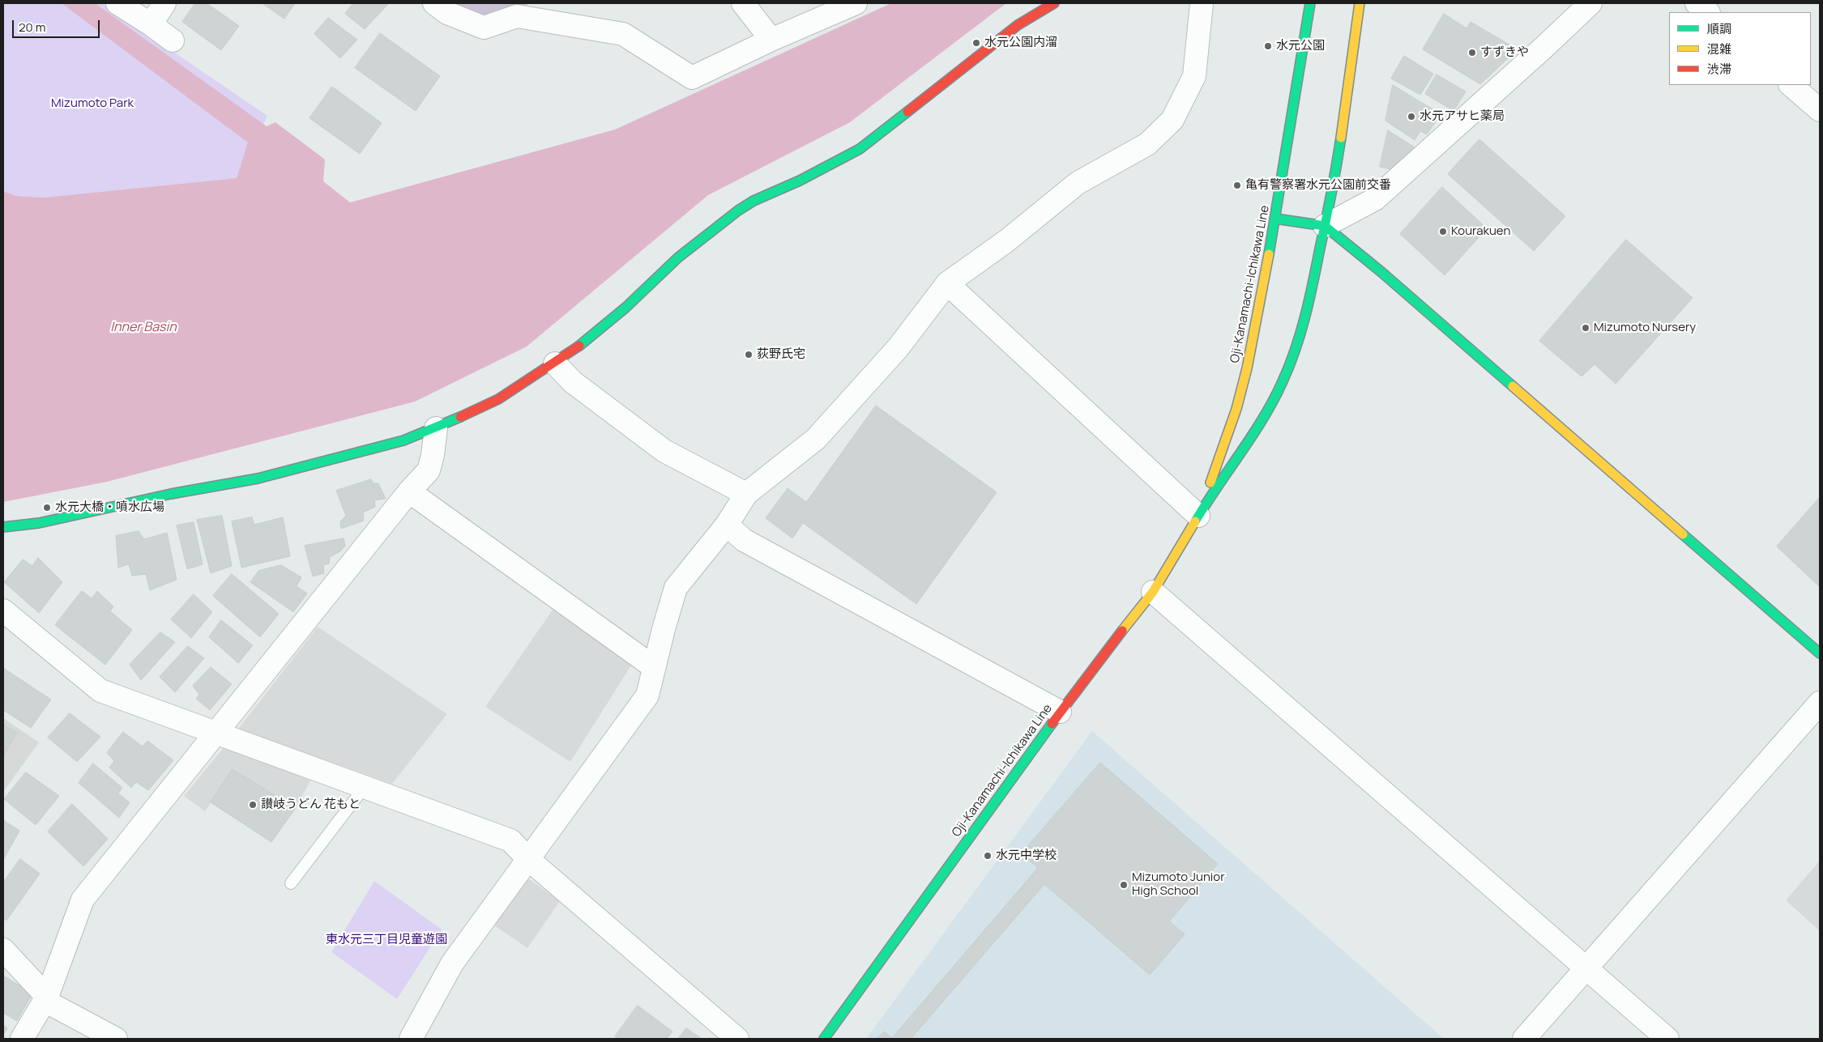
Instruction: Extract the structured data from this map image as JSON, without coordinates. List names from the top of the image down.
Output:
{
  "streets": {
    "street": ["Oji-Kanamachi-Ichikawa Line"]
  },
  "water": ["Inner Basin"],
  "parks": ["Mizumoto Park", "東水元三丁目児童遊園"],
  "places": [
    "水元公園内溜",
    "水元公園",
    "すずきや",
    "水元アサヒ薬局",
    "亀有警察署水元公園前交番",
    "Kourakuen",
    "Mizumoto Nursery",
    "荻野氏宅",
    "水元大橋・噴水広場",
    "讃岐うどん 花もと",
    "水元中学校",
    "Mizumoto Junior High School"
  ],
  "legend": ["順調", "混雑", "渋滞"],
  "scale_bar": "20 m"
}
